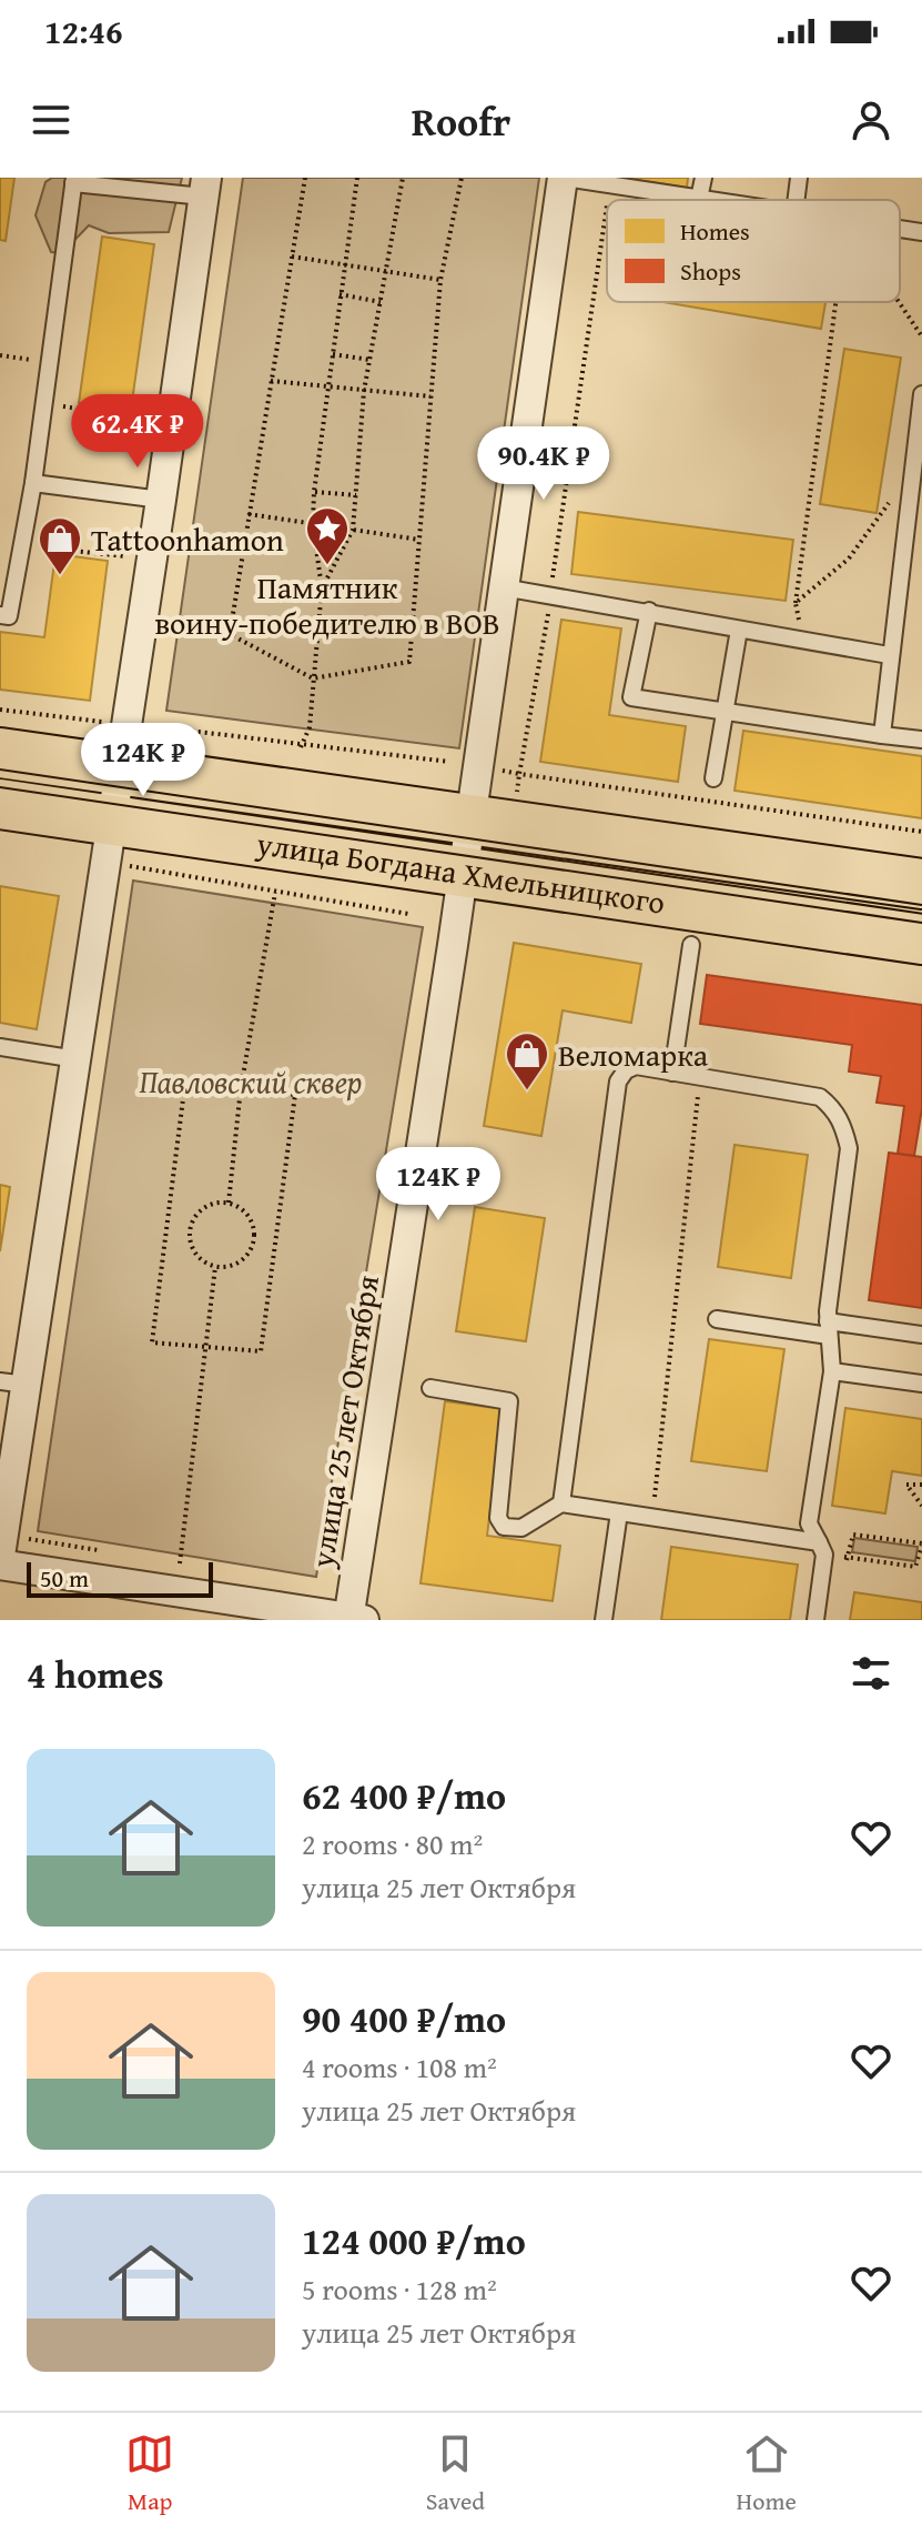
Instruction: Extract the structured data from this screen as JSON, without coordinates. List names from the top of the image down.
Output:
{
  "streets": {
    "highway": ["улица Богдана Хмельницкого"],
    "street": ["улица 25 лет Октября"]
  },
  "crossings": [
    ["улица Богдана Хмельницкого", "улица 25 лет Октября"]
  ],
  "parks": ["Павловский сквер"],
  "places": {
    "place": ["Памятник воину-победителю в ВОВ"],
    "shop": ["Tattoonhamon", "Веломарка"]
  },
  "legend": ["Homes", "Shops"],
  "scale_bar": "50 m",
  "page": {
    "status": "12:46",
    "header": "Roofr",
    "price": [
      "62.4K ₽",
      "90.4K ₽",
      "124K ₽",
      "124K ₽"
    ],
    "scale": "50 m",
    "heading": "4 homes",
    "list": [
      {
        "name": "62 400 ₽/mo",
        "note": "2 rooms · 80 m² · улица 25 лет Октября"
      },
      {
        "name": "90 400 ₽/mo",
        "note": "4 rooms · 108 m² · улица 25 лет Октября"
      },
      {
        "name": "124 000 ₽/mo",
        "note": "5 rooms · 128 m² · улица 25 лет Октября"
      }
    ],
    "tabs": ["Map", "Saved", "Home"]
  }
}
